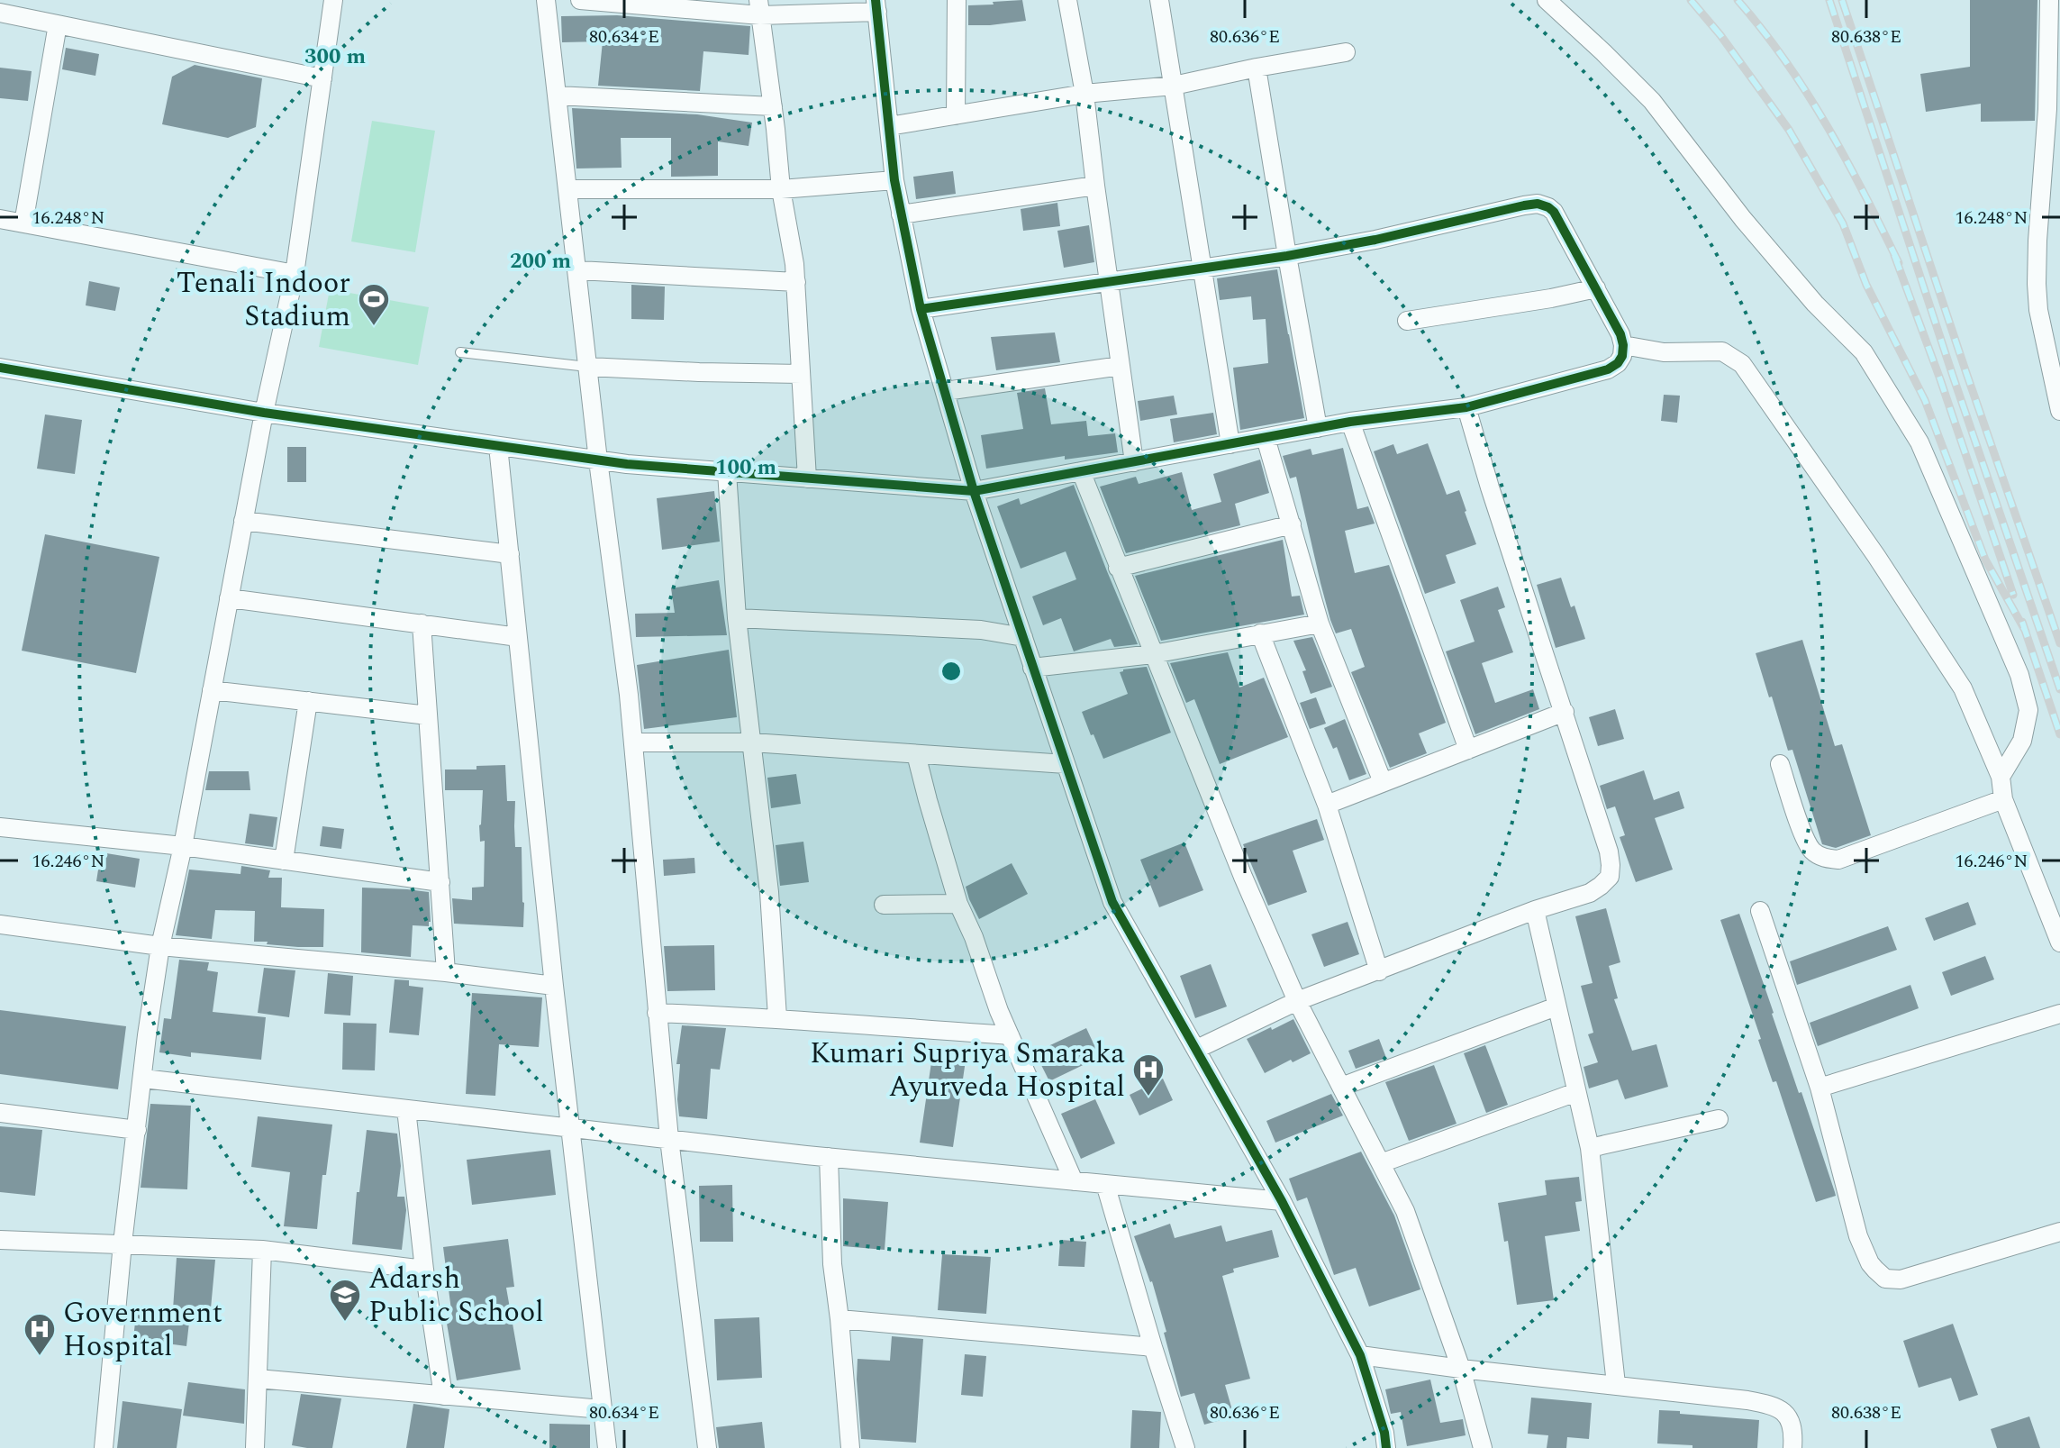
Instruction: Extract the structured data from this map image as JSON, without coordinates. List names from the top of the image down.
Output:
{
  "places": {
    "sports": ["Tenali Indoor Stadium"],
    "hospital": ["Kumari Supriya Smaraka Ayurveda Hospital", "Government Hospital"],
    "school or university": ["Adarsh Public School"]
  },
  "coordinates": [
    "80.634°E",
    "80.636°E",
    "80.638°E",
    "16.248°N",
    "16.246°N"
  ],
  "rings": ["300 m", "200 m", "100 m"]
}
